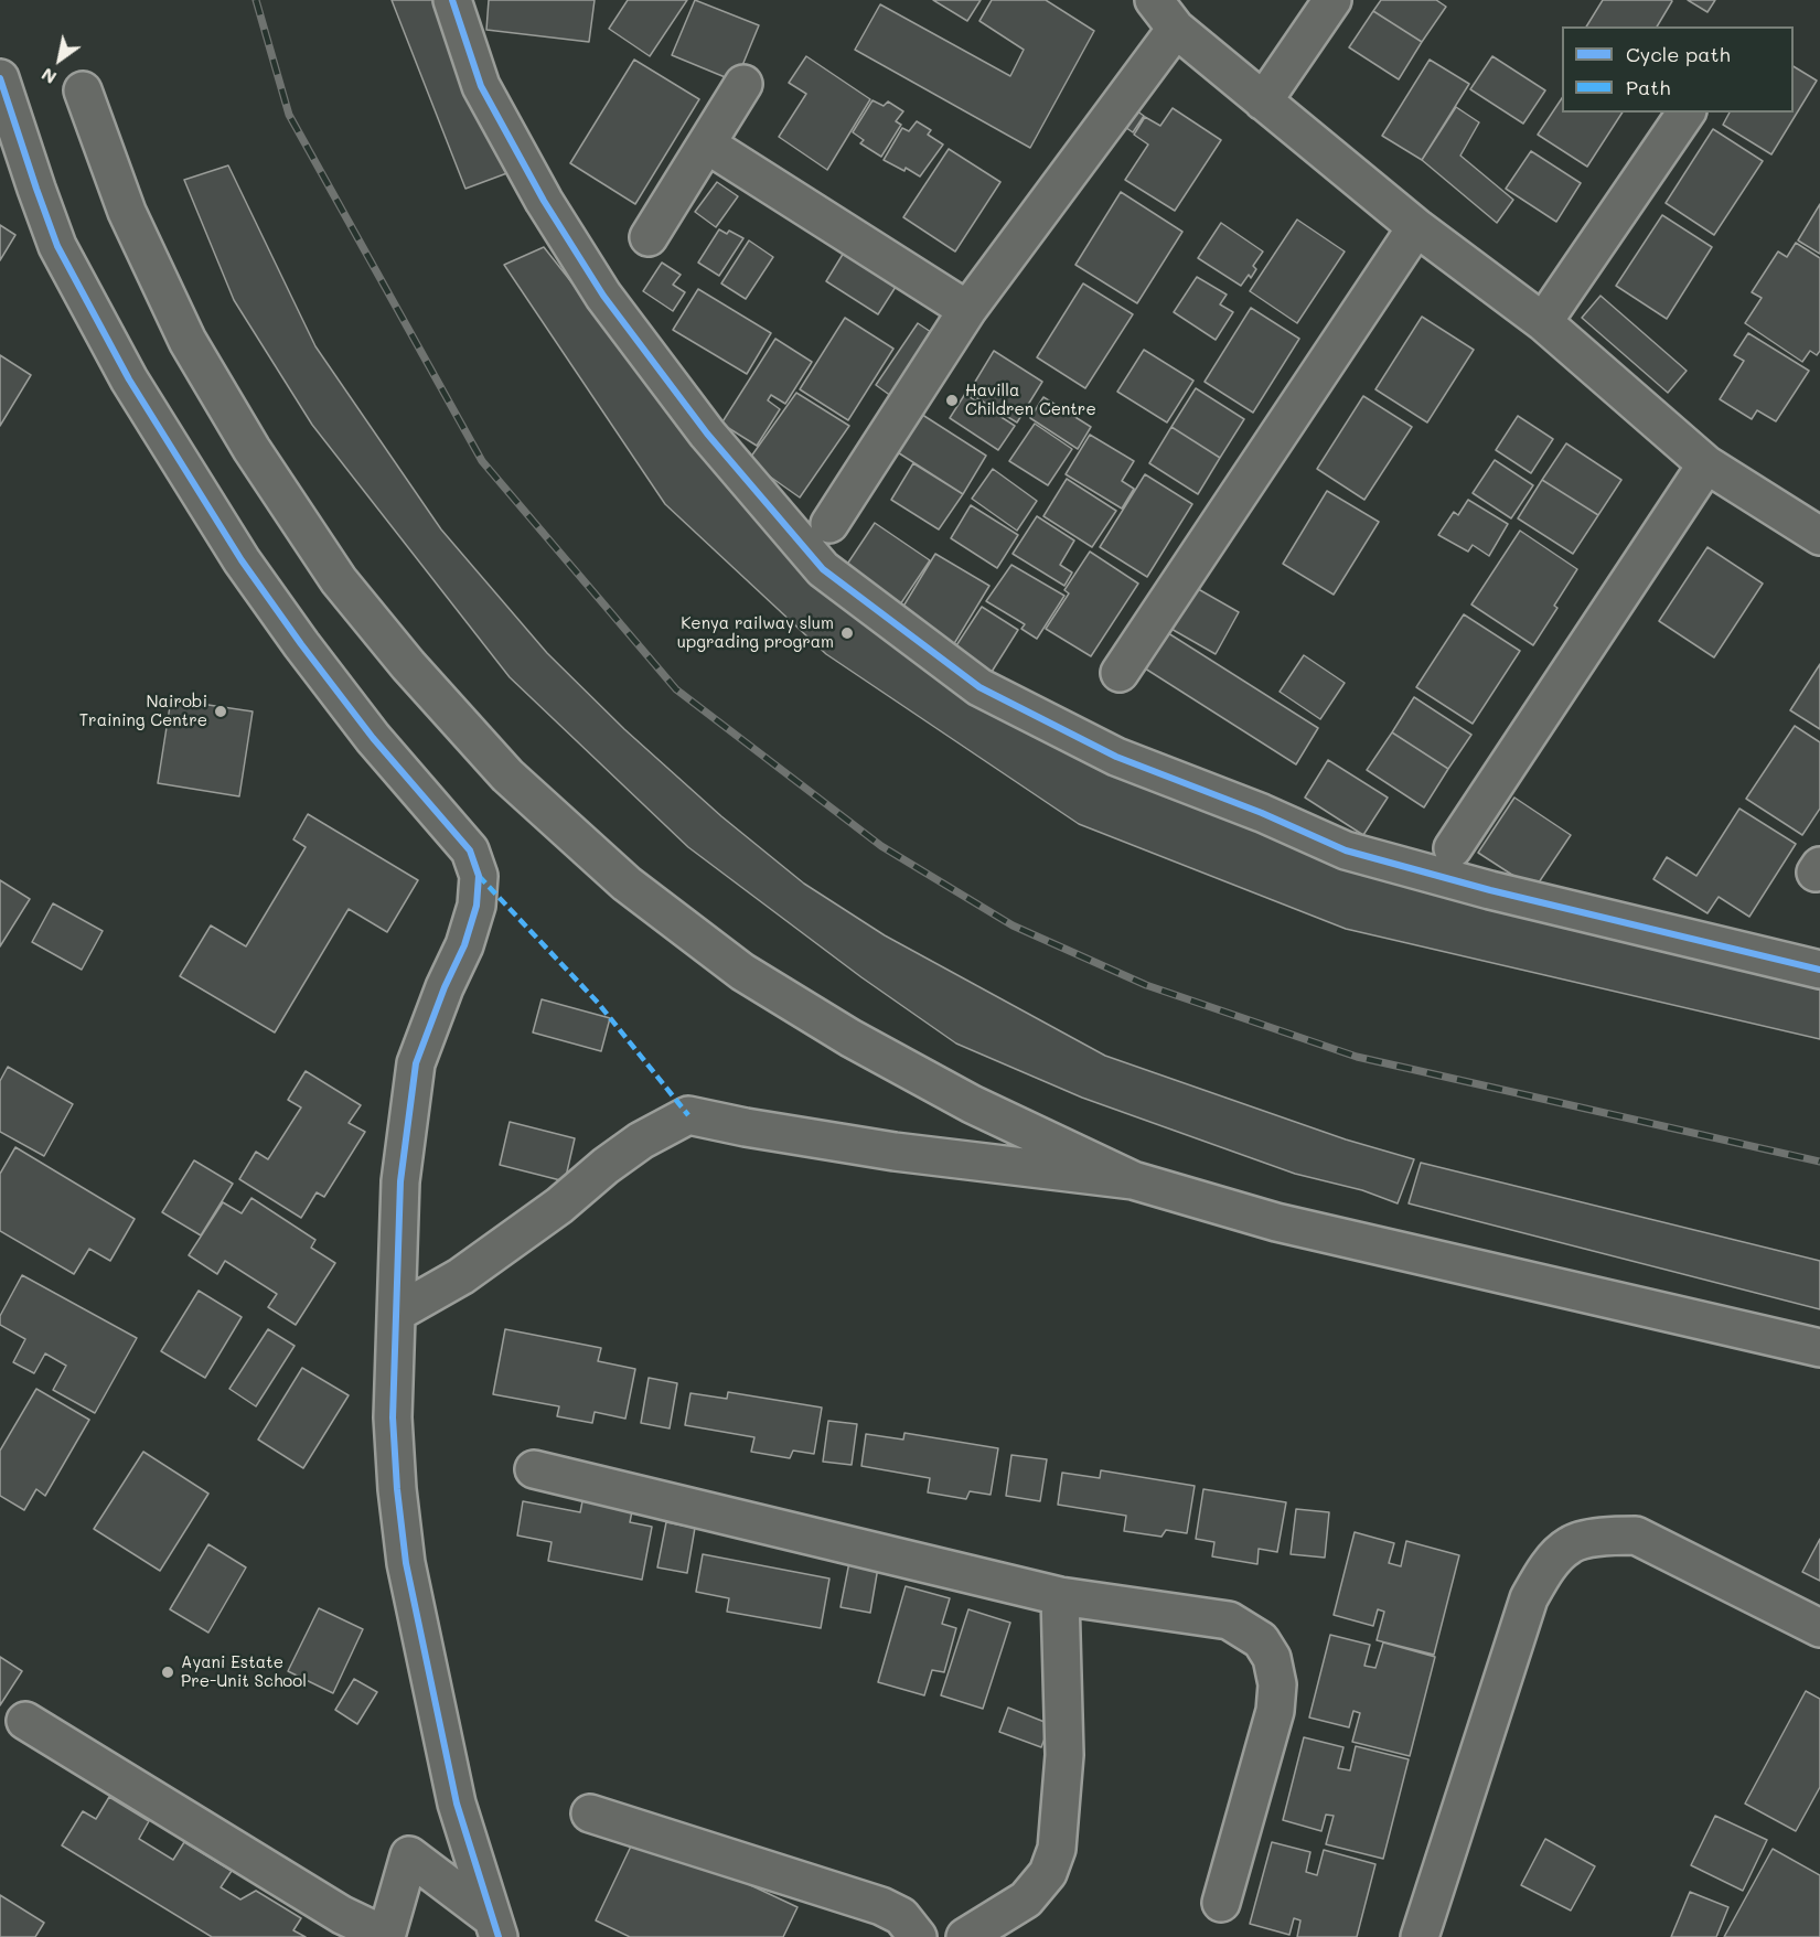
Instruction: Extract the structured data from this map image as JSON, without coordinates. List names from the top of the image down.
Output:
{
  "places": [
    "Havilla Children Centre",
    "Kenya railway slum upgrading program",
    "Nairobi Training Centre",
    "Ayani Estate Pre-Unit School"
  ],
  "legend": ["Cycle path", "Path"],
  "north": "bottom left"
}
